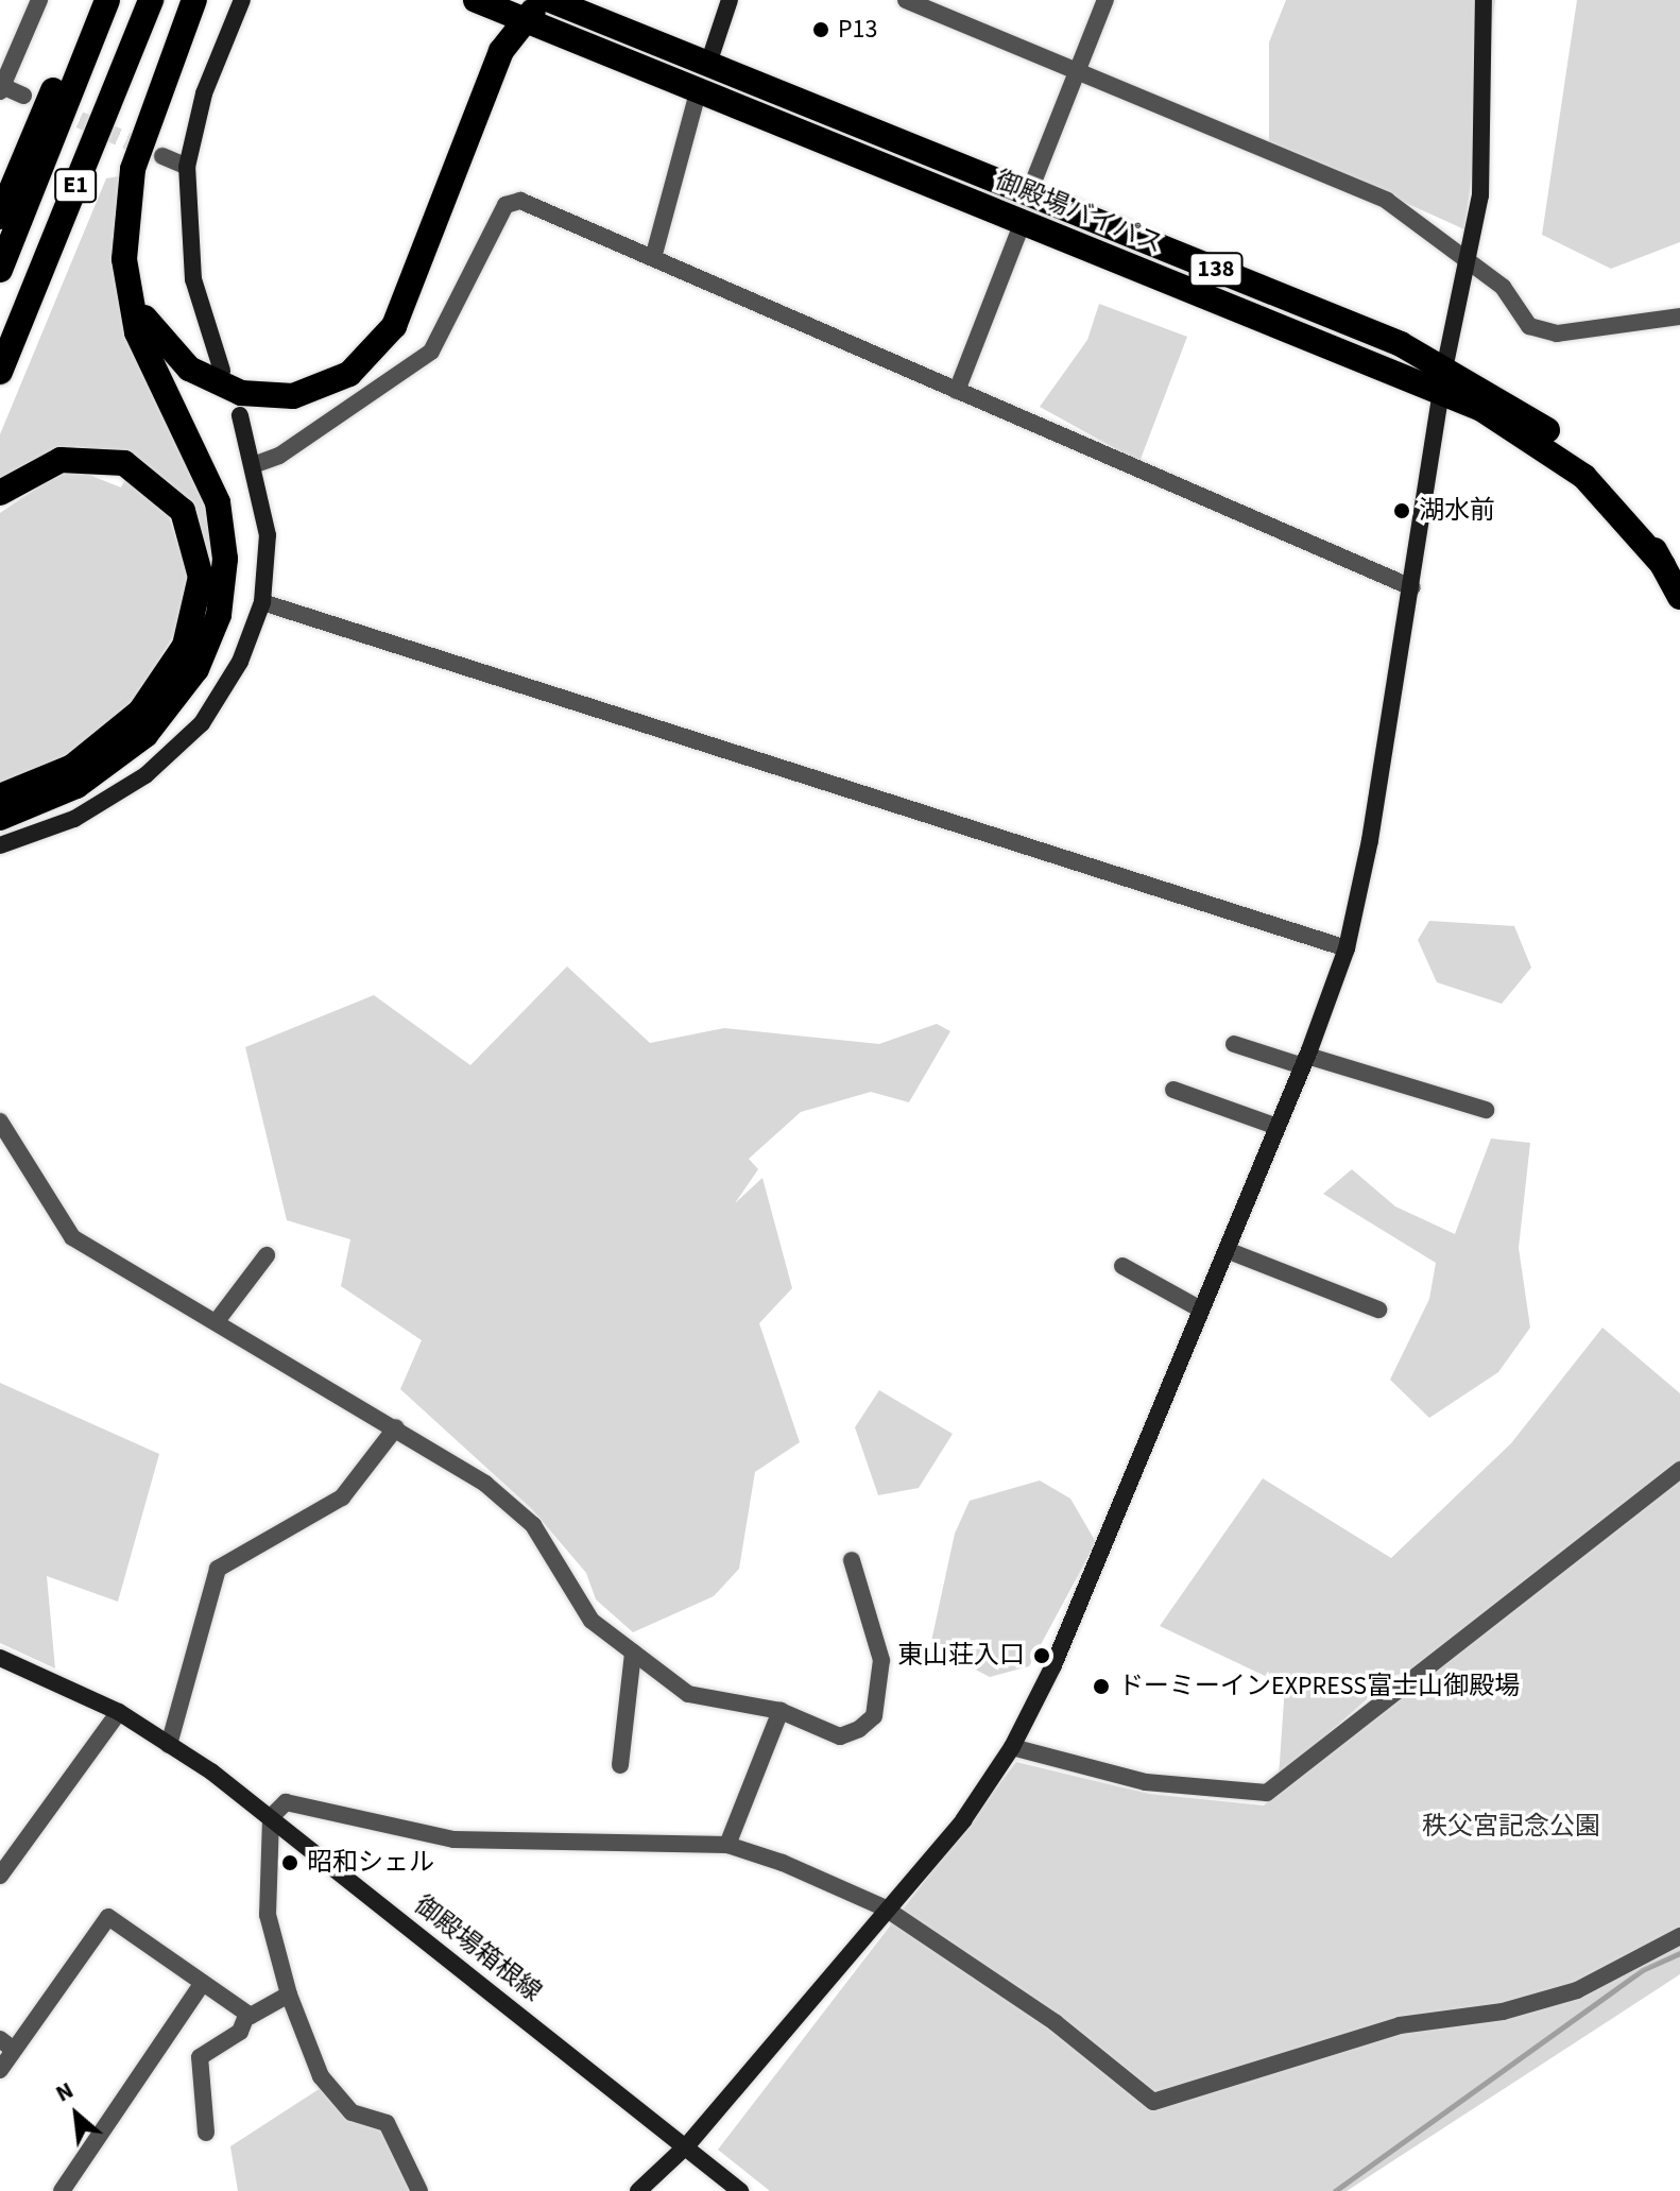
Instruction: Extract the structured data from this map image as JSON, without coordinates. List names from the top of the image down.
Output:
{
  "streets": {
    "highway": ["E1", "御殿場バイパス", "138"],
    "street": ["御殿場箱根線"]
  },
  "parks": ["秩父宮記念公園"],
  "places": [
    "P13",
    "湖水前",
    "東山荘入口",
    "ドーミーインEXPRESS富士山御殿場",
    "昭和シェル"
  ],
  "north": "top left"
}
